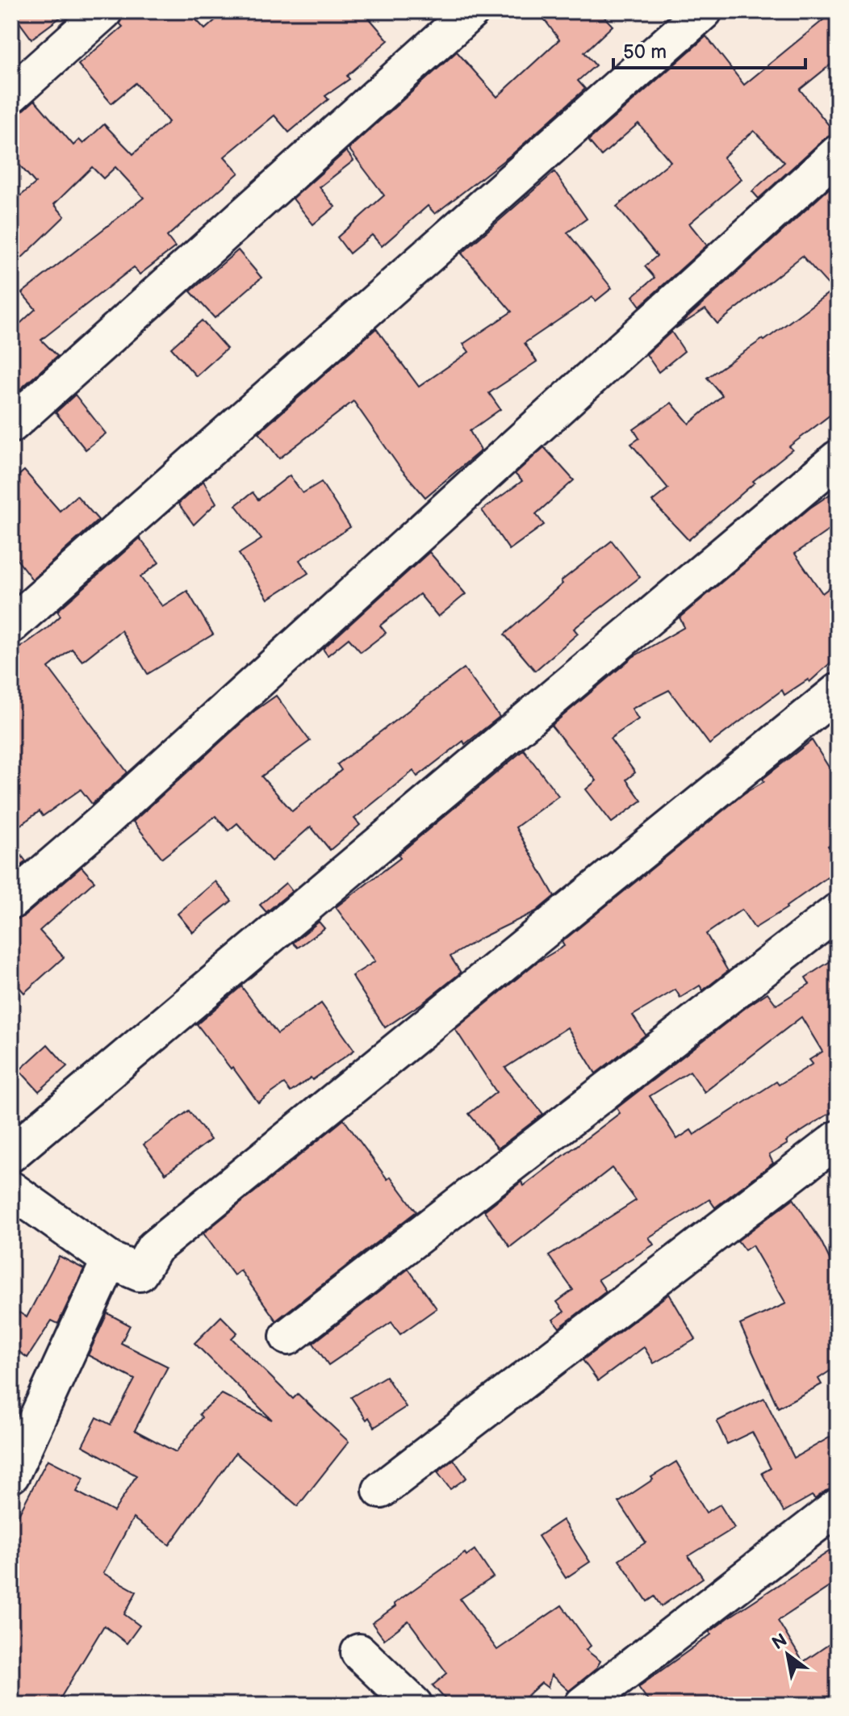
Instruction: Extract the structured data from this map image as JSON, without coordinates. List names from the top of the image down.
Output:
{
  "scale_bar": "50 m",
  "north": "top left"
}
